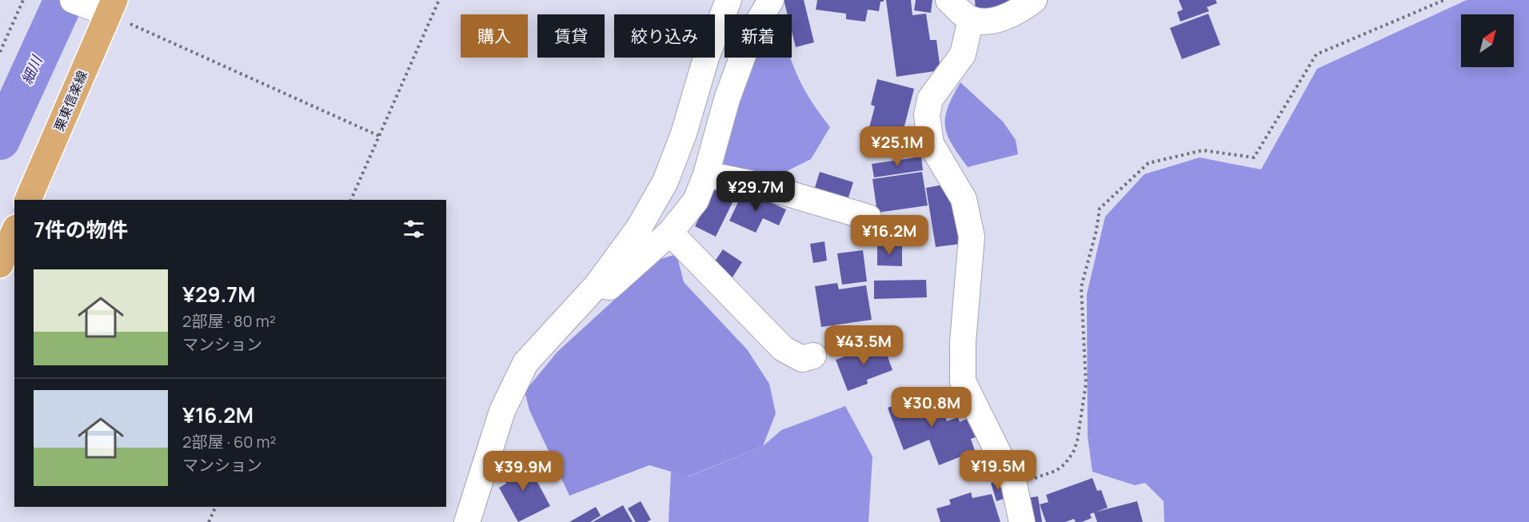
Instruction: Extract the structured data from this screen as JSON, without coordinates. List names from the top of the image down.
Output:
{
  "streets": {
    "main road": ["栗東信楽線"]
  },
  "water": ["細川"],
  "north": "top right",
  "page": {
    "chip": [
      "購入",
      "賃貸",
      "絞り込み",
      "新着"
    ],
    "price": [
      "¥25.1M",
      "¥29.7M",
      "¥16.2M",
      "¥43.5M",
      "¥30.8M",
      "¥19.5M",
      "¥39.9M"
    ],
    "heading": "7件の物件",
    "list": [
      {
        "name": "¥29.7M",
        "note": "2部屋 · 80 m² · マンション"
      },
      {
        "name": "¥16.2M",
        "note": "2部屋 · 60 m² · マンション"
      }
    ]
  }
}
